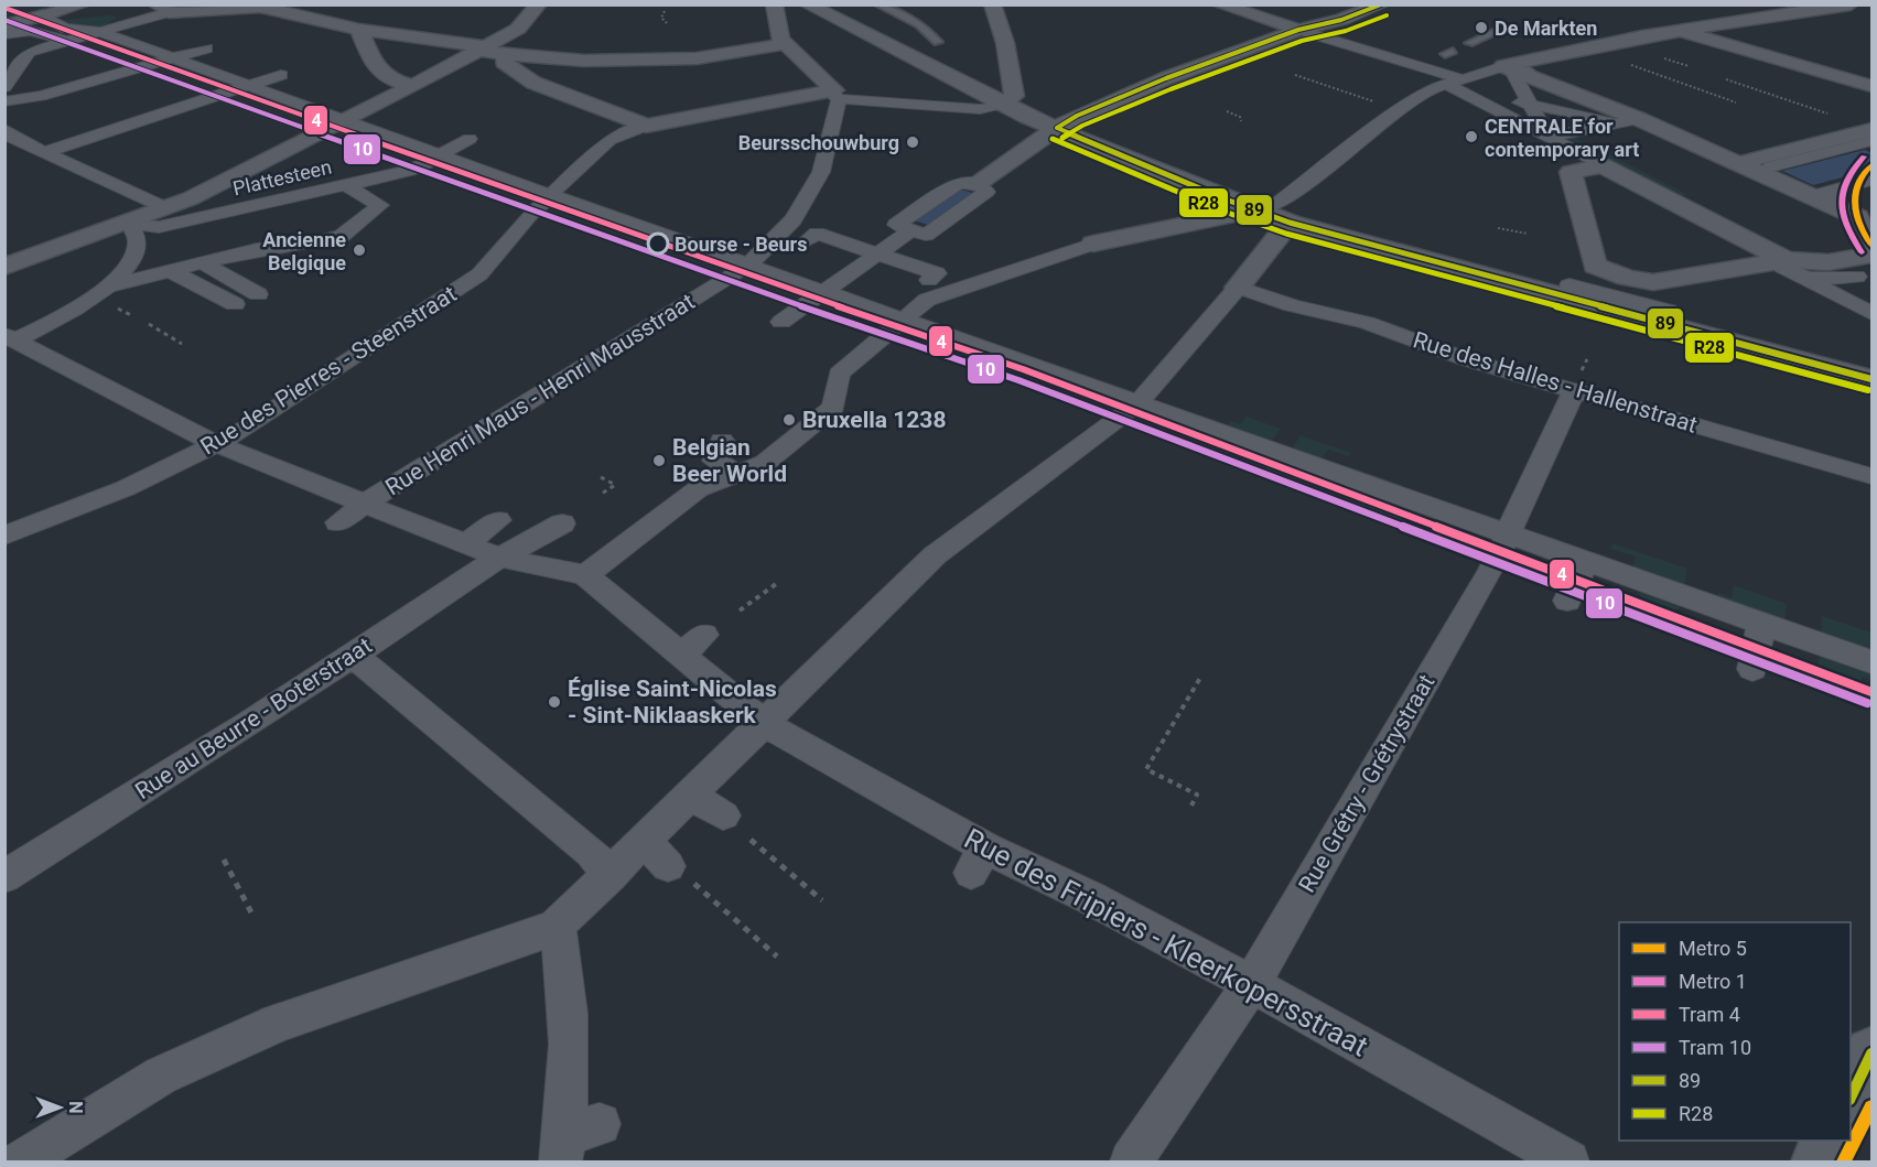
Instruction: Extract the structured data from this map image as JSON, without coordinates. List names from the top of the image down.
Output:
{
  "streets": {
    "street": [
      "Plattesteen",
      "Rue des Pierres - Steenstraat",
      "Rue des Halles - Hallenstraat",
      "Rue Henri Maus - Henri Mausstraat",
      "Rue au Beurre - Boterstraat",
      "Rue Grétry - Grétrystraat",
      "Rue des Fripiers - Kleerkopersstraat"
    ]
  },
  "crossings": [
    ["Rue des Halles - Hallenstraat", "Rue Grétry - Grétrystraat"],
    ["Rue Grétry - Grétrystraat", "Rue des Fripiers - Kleerkopersstraat"]
  ],
  "places": [
    "De Markten",
    "CENTRALE for contemporary art",
    "Beursschouwburg",
    "Bourse - Beurs",
    "Ancienne Belgique",
    "Bruxella 1238",
    "Belgian Beer World",
    "Église Saint-Nicolas - Sint-Niklaaskerk"
  ],
  "lines": [
    "transit line 89",
    "tram line 4",
    "transit line R28",
    "tram line 10",
    "metro line 1",
    "metro line 5"
  ],
  "legend": [
    "Metro 5",
    "Metro 1",
    "Tram 4",
    "Tram 10",
    "89",
    "R28"
  ],
  "north": "right"
}
